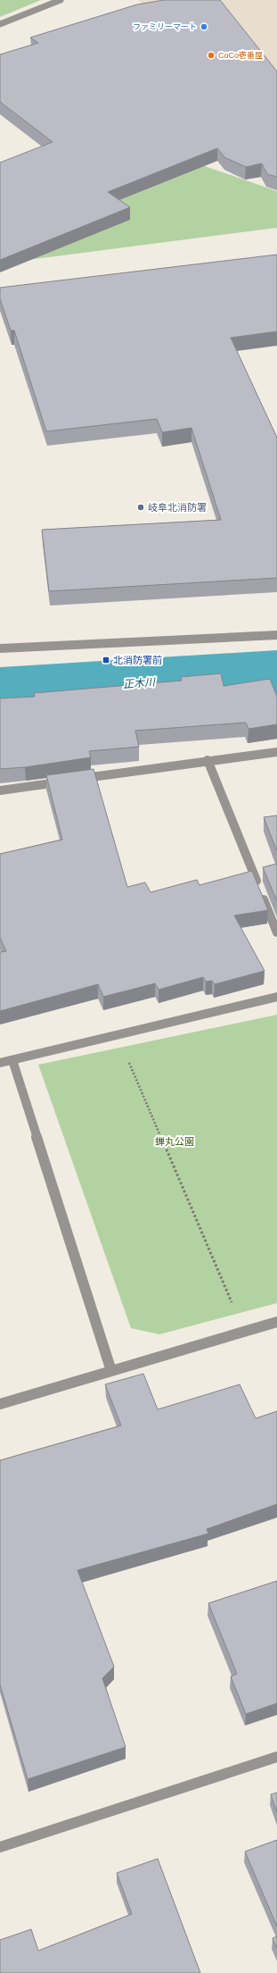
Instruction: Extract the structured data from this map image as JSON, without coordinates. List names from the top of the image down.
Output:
{
  "water": ["正木川"],
  "parks": ["蝉丸公園"],
  "places": {
    "other": ["ファミリーマート", "CoCo壱番屋", "岐阜北消防署"],
    "transit": ["北消防署前"]
  }
}
